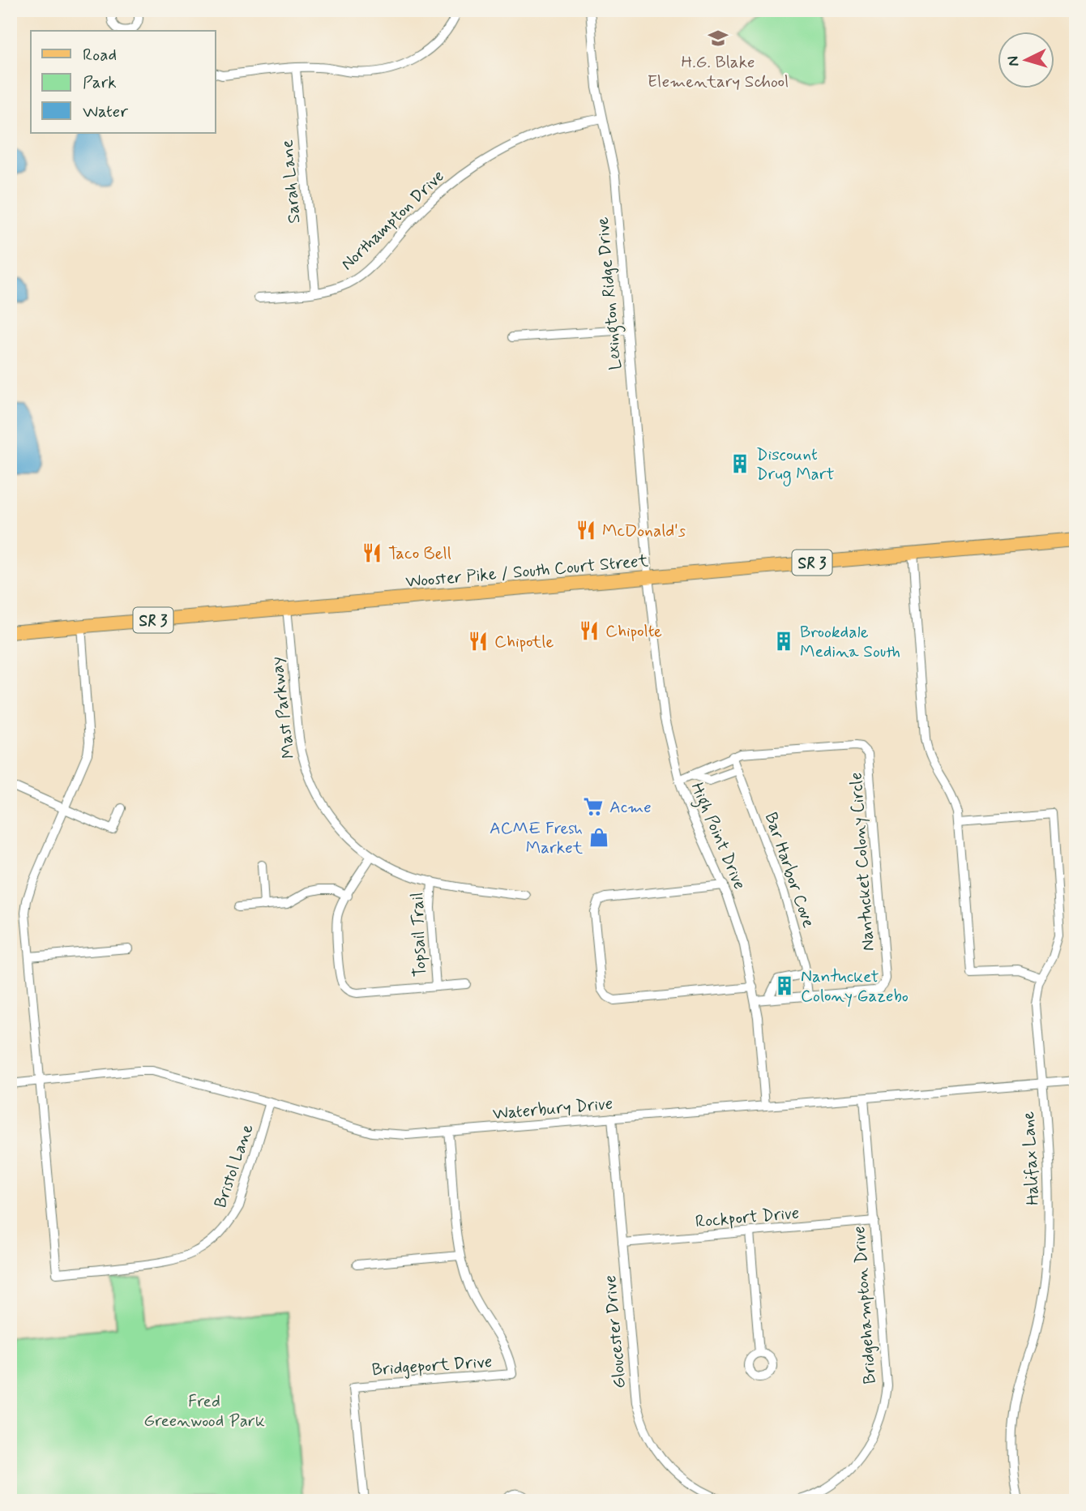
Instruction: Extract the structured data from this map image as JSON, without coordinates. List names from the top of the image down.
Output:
{
  "streets": {
    "main road": ["SR 3", "Wooster Pike / South Court Street"],
    "street": [
      "Sarah Lane",
      "Northampton Drive",
      "Lexington Ridge Drive",
      "Mast Parkway",
      "High Point Drive",
      "Nantucket Colony Circle",
      "Bar Harbor Cove",
      "Topsail Trail",
      "Waterbury Drive",
      "Halifax Lane",
      "Bristol Lane",
      "Rockport Drive",
      "Bridgehampton Drive",
      "Gloucester Drive",
      "Bridgeport Drive"
    ]
  },
  "crossings": [
    ["Sarah Lane", "Northampton Drive"],
    ["Northampton Drive", "Lexington Ridge Drive"],
    ["Lexington Ridge Drive", "Wooster Pike / South Court Street"],
    ["Lexington Ridge Drive", "High Point Drive"],
    ["SR 3", "Wooster Pike / South Court Street"],
    ["Wooster Pike / South Court Street", "Mast Parkway"],
    ["Wooster Pike / South Court Street", "High Point Drive"],
    ["Mast Parkway", "Topsail Trail"],
    ["High Point Drive", "Nantucket Colony Circle"],
    ["High Point Drive", "Waterbury Drive"],
    ["Nantucket Colony Circle", "Bar Harbor Cove"],
    ["Waterbury Drive", "Halifax Lane"],
    ["Waterbury Drive", "Bristol Lane"],
    ["Waterbury Drive", "Bridgehampton Drive"],
    ["Waterbury Drive", "Gloucester Drive"],
    ["Rockport Drive", "Bridgehampton Drive"],
    ["Rockport Drive", "Gloucester Drive"]
  ],
  "parks": ["Fred Greenwood Park"],
  "places": {
    "school or university": ["H.G. Blake Elementary School"],
    "building": ["Discount Drug Mart", "Brookdale Medina South", "Nantucket Colony Gazebo"],
    "restaurant": [
      "McDonald's",
      "Taco Bell",
      "Chipolte",
      "Chipotle"
    ],
    "supermarket": ["Acme"],
    "shop": ["ACME Fresh Market"]
  },
  "legend": ["Road", "Park", "Water"],
  "north": "left"
}
